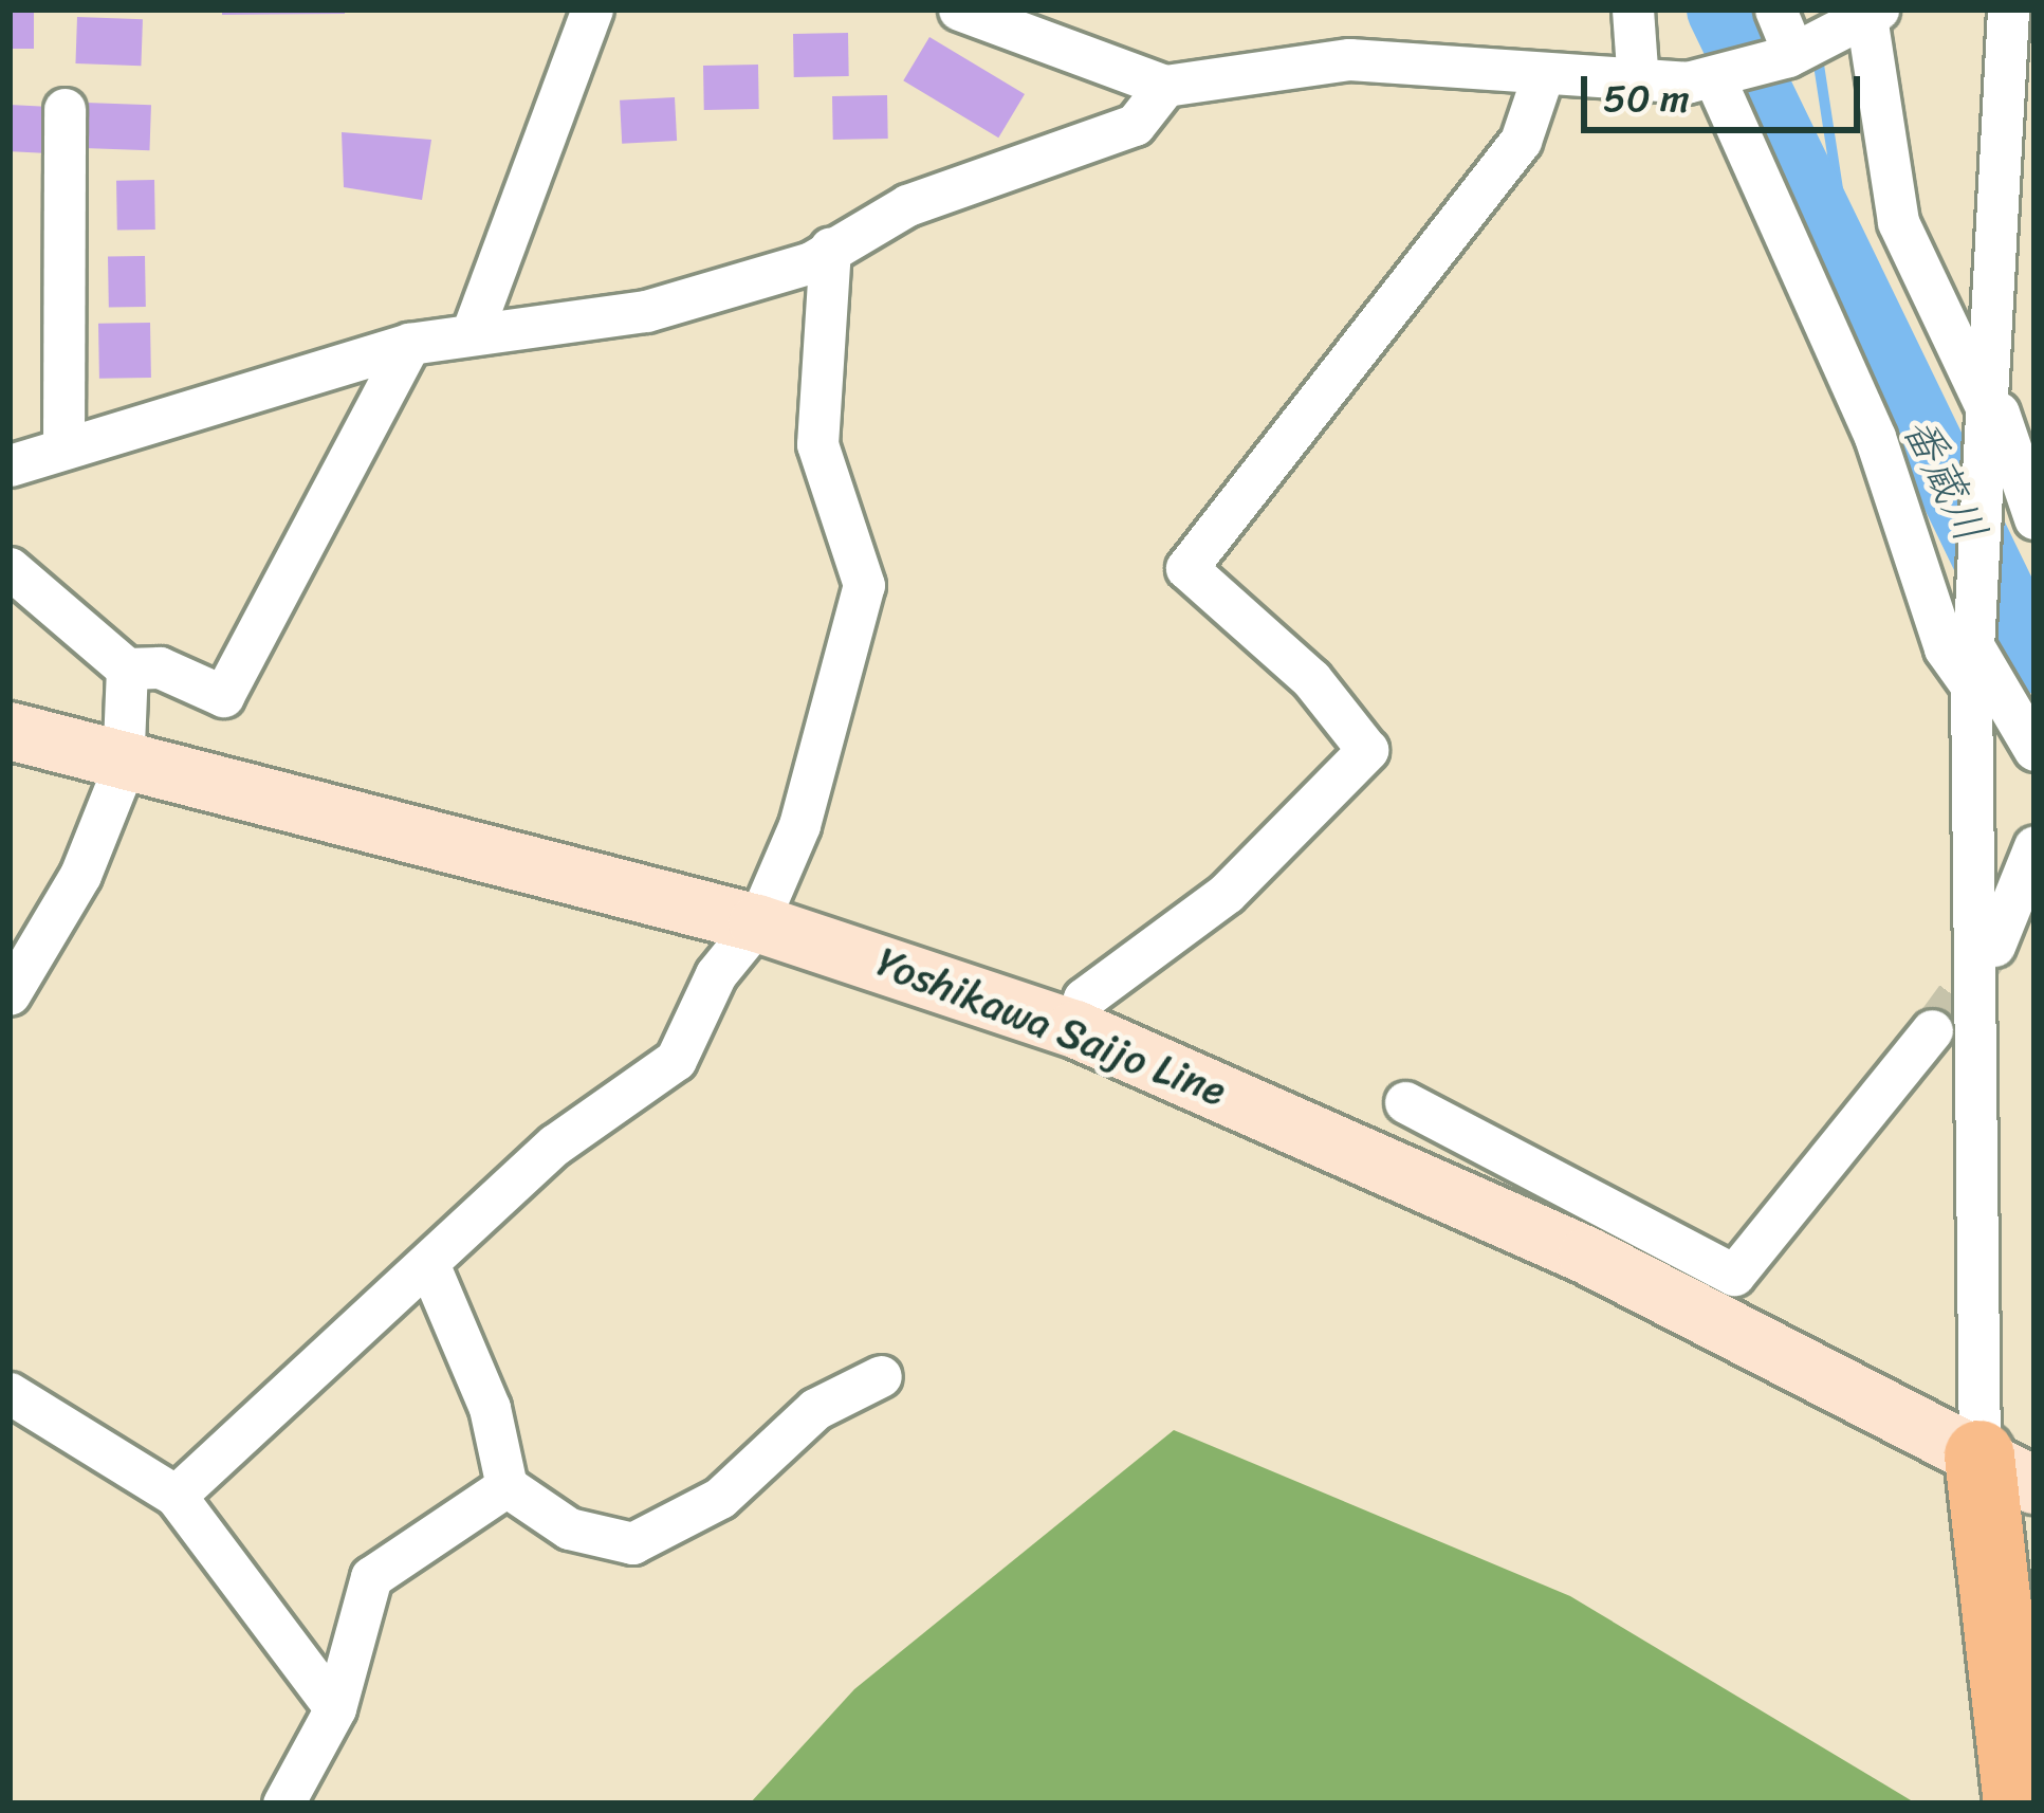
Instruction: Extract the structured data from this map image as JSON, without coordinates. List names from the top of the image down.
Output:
{
  "streets": {
    "main road": ["Yoshikawa Saijo Line"]
  },
  "water": ["番蔵川"],
  "scale_bar": "50 m"
}
